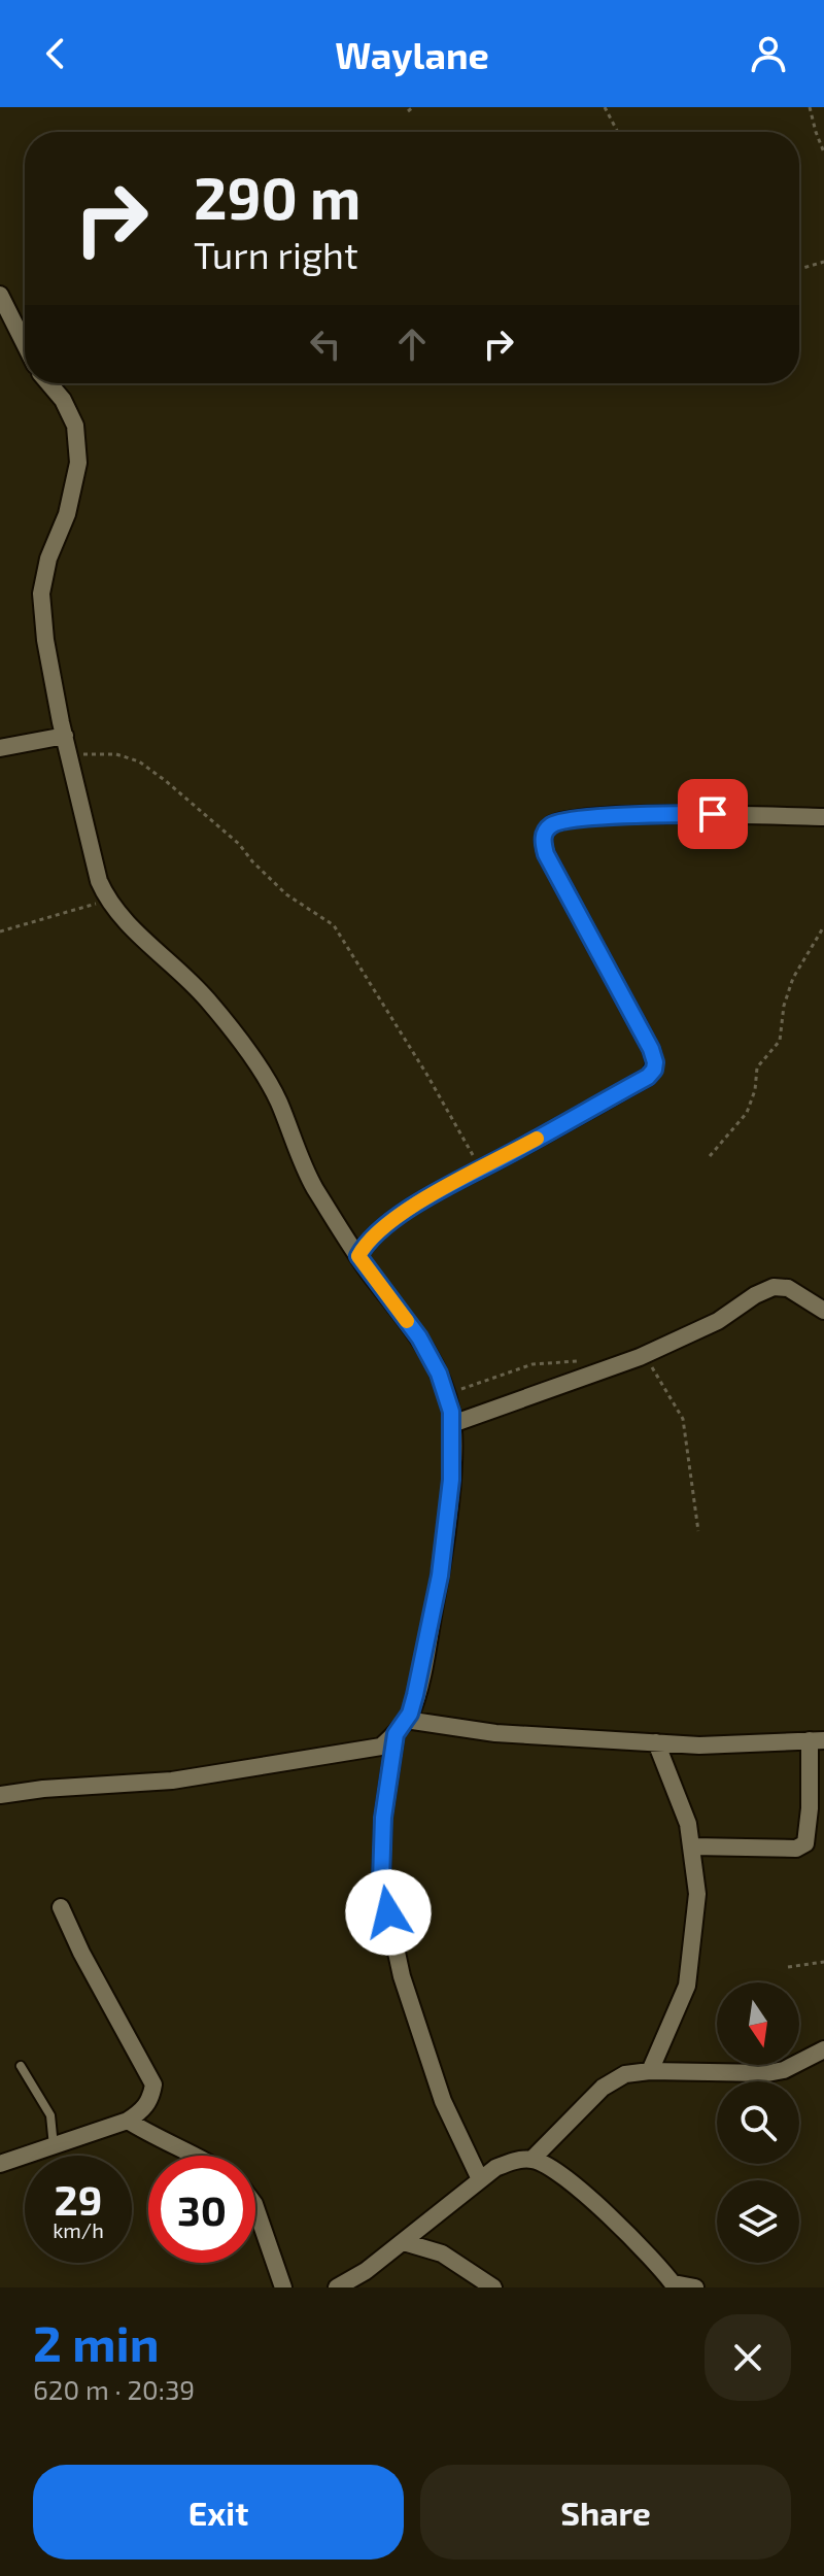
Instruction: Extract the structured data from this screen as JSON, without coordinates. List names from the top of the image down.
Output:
{
  "north": "bottom",
  "page": {
    "header": "Waylane",
    "turn": ["290 m", "Turn right"],
    "speed": "29 km/h",
    "limit": "30",
    "heading": ["2 min", "620 m · 20:39"],
    "buttons": ["Exit", "Share"]
  }
}
